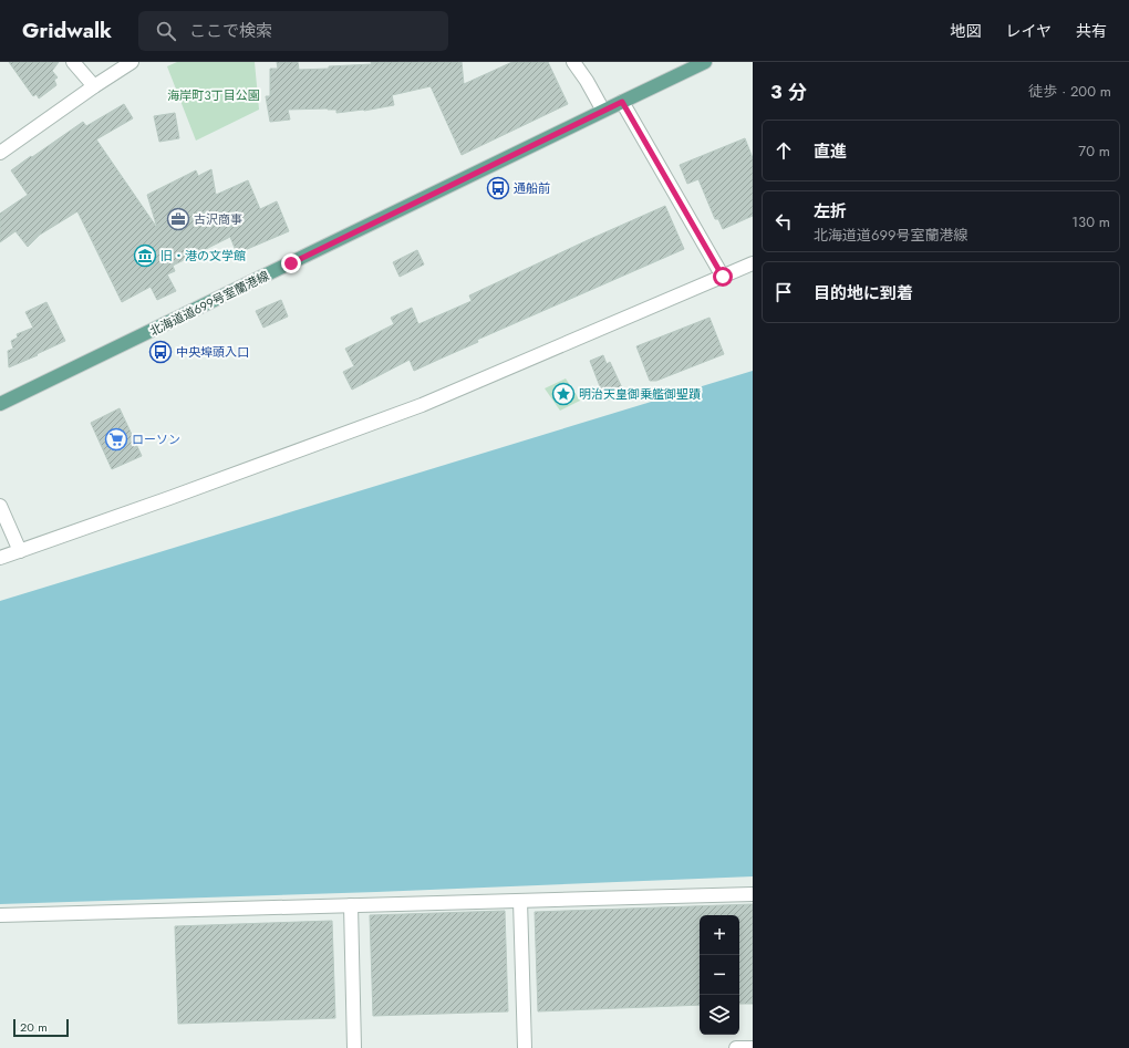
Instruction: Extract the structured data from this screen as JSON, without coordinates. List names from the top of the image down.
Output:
{
  "streets": {
    "main road": ["北海道道699号室蘭港線"]
  },
  "parks": ["海岸町３丁目公園"],
  "places": {
    "bus stop": ["通船前", "中央埠頭入口"],
    "office": ["古沢商事"],
    "museum": ["旧・港の文学館"],
    "place": ["明治天皇御乗艦御聖蹟"],
    "supermarket": ["ローソン"]
  },
  "scale_bar": "20 m",
  "page": {
    "header": "Gridwalk",
    "search": "ここで検索",
    "nav": ["地図", "レイヤ", "共有"],
    "heading": ["3 分", "徒歩 · 200 m"],
    "list": [
      ["直進", "70 m"],
      ["左折", "北海道道699号室蘭港線", "130 m"],
      "目的地に到着"
    ],
    "map_buttons": ["+", "−"],
    "scale": "20 m"
  }
}
